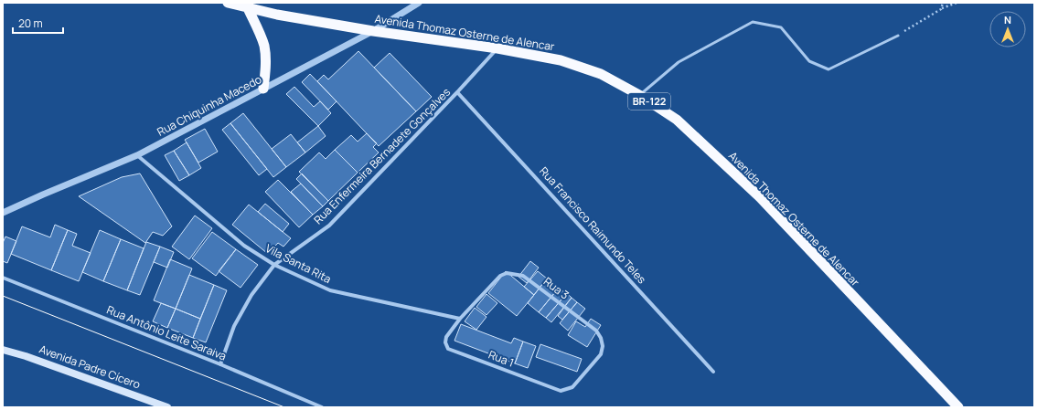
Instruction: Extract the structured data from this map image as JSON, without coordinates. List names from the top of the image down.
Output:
{
  "streets": {
    "highway": ["Avenida Thomaz Osterne de Alencar", "BR-122"],
    "main road": ["Avenida Padre Cícero"],
    "street": [
      "Rua Chiquinha Macedo",
      "Rua Enfermeira Bernadete Gonçalves",
      "Rua Francisco Raimundo Teles",
      "Vila Santa Rita",
      "Rua 3",
      "Rua Antônio Leite Saraiva",
      "Rua 1"
    ]
  },
  "crossings": [
    ["Avenida Thomaz Osterne de Alencar", "Rua Chiquinha Macedo"],
    ["Avenida Thomaz Osterne de Alencar", "Rua Enfermeira Bernadete Gonçalves"],
    ["Rua Chiquinha Macedo", "Vila Santa Rita"],
    ["Rua Enfermeira Bernadete Gonçalves", "Rua Francisco Raimundo Teles"],
    ["Rua Enfermeira Bernadete Gonçalves", "Vila Santa Rita"],
    ["Rua Enfermeira Bernadete Gonçalves", "Rua Antônio Leite Saraiva"],
    ["Vila Santa Rita", "Rua 3"],
    ["Vila Santa Rita", "Rua 1"],
    ["Rua 3", "Rua 1"]
  ],
  "scale_bar": "20 m",
  "north": "top"
}
